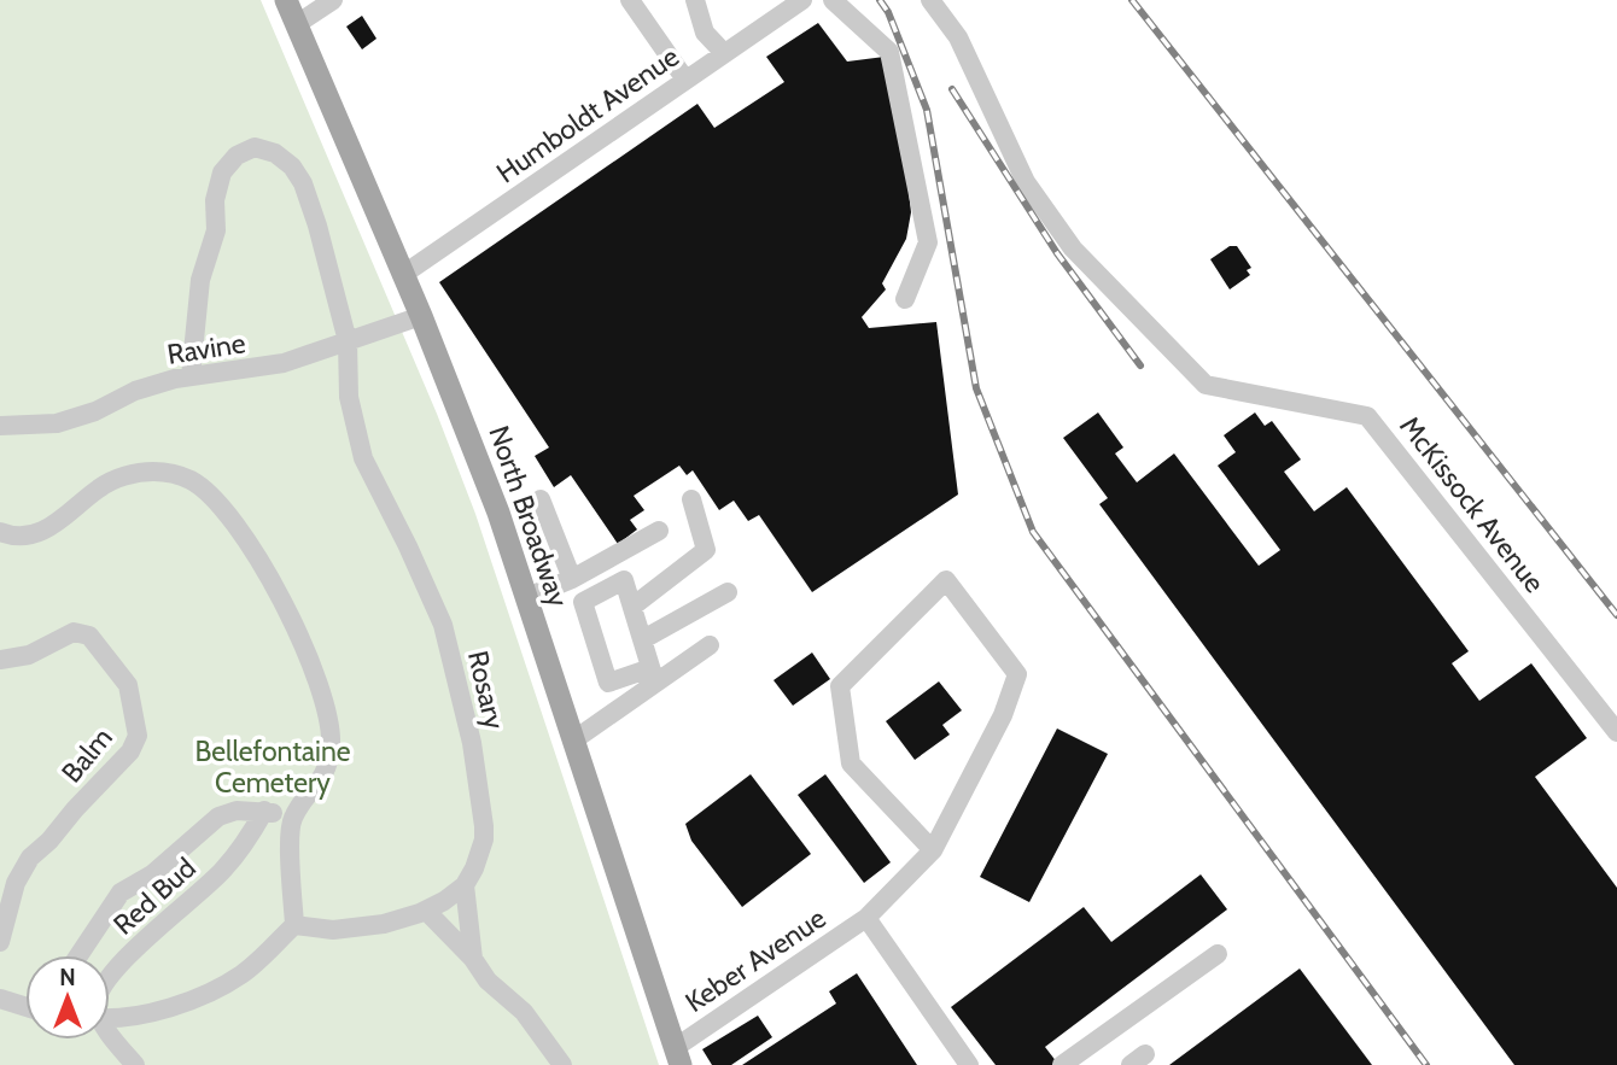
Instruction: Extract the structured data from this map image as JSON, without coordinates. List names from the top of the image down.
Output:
{
  "streets": {
    "main road": ["North Broadway"],
    "street": [
      "Humboldt Avenue",
      "Ravine",
      "McKissock Avenue",
      "Rosary",
      "Balm",
      "Red Bud",
      "Keber Avenue"
    ]
  },
  "crossings": [
    ["Humboldt Avenue", "North Broadway"],
    ["Ravine", "North Broadway"],
    ["Ravine", "Rosary"],
    ["North Broadway", "Keber Avenue"]
  ],
  "parks": ["Bellefontaine Cemetery"],
  "north": "top"
}
